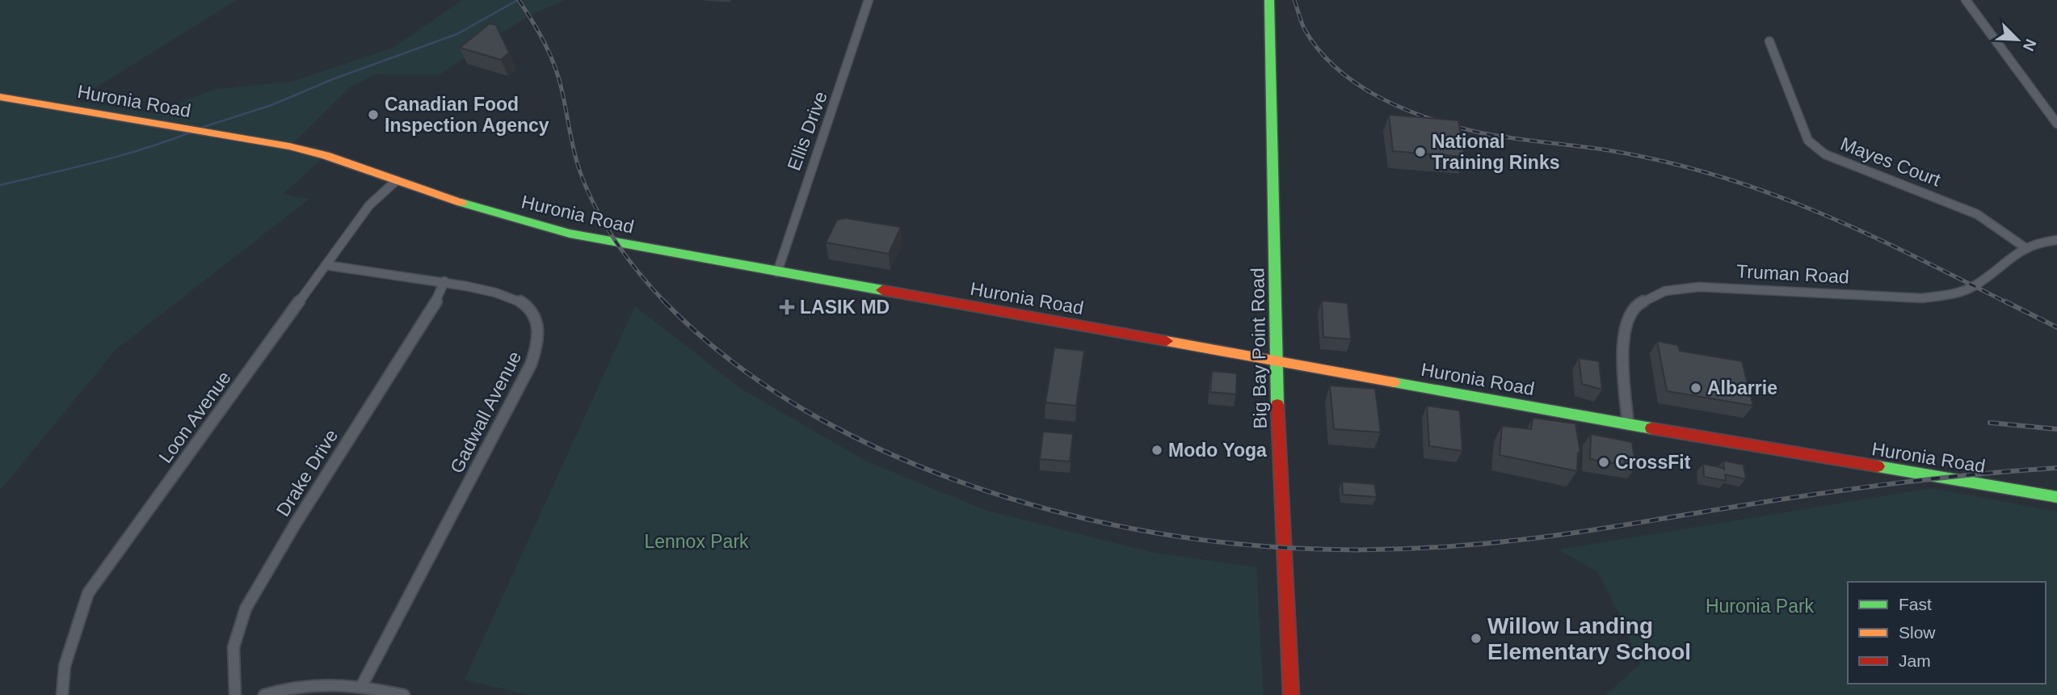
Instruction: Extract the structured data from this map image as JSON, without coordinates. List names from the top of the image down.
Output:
{
  "streets": {
    "main road": ["Huronia Road", "Big Bay Point Road"],
    "street": [
      "Ellis Drive",
      "Mayes Court",
      "Truman Road",
      "Gadwall Avenue",
      "Loon Avenue",
      "Drake Drive"
    ]
  },
  "crossings": [
    ["Huronia Road", "Ellis Drive"],
    ["Huronia Road", "Truman Road"],
    ["Huronia Road", "Big Bay Point Road"],
    ["Huronia Road", "Loon Avenue"],
    ["Mayes Court", "Truman Road"],
    ["Gadwall Avenue", "Loon Avenue"],
    ["Gadwall Avenue", "Drake Drive"]
  ],
  "parks": ["Lennox Park", "Huronia Park"],
  "places": {
    "other": [
      "Canadian Food Inspection Agency",
      "National Training Rinks",
      "Albarrie",
      "Modo Yoga",
      "CrossFit",
      "Willow Landing Elementary School"
    ],
    "health": ["LASIK MD"]
  },
  "legend": ["Fast", "Slow", "Jam"],
  "north": "bottom right"
}
